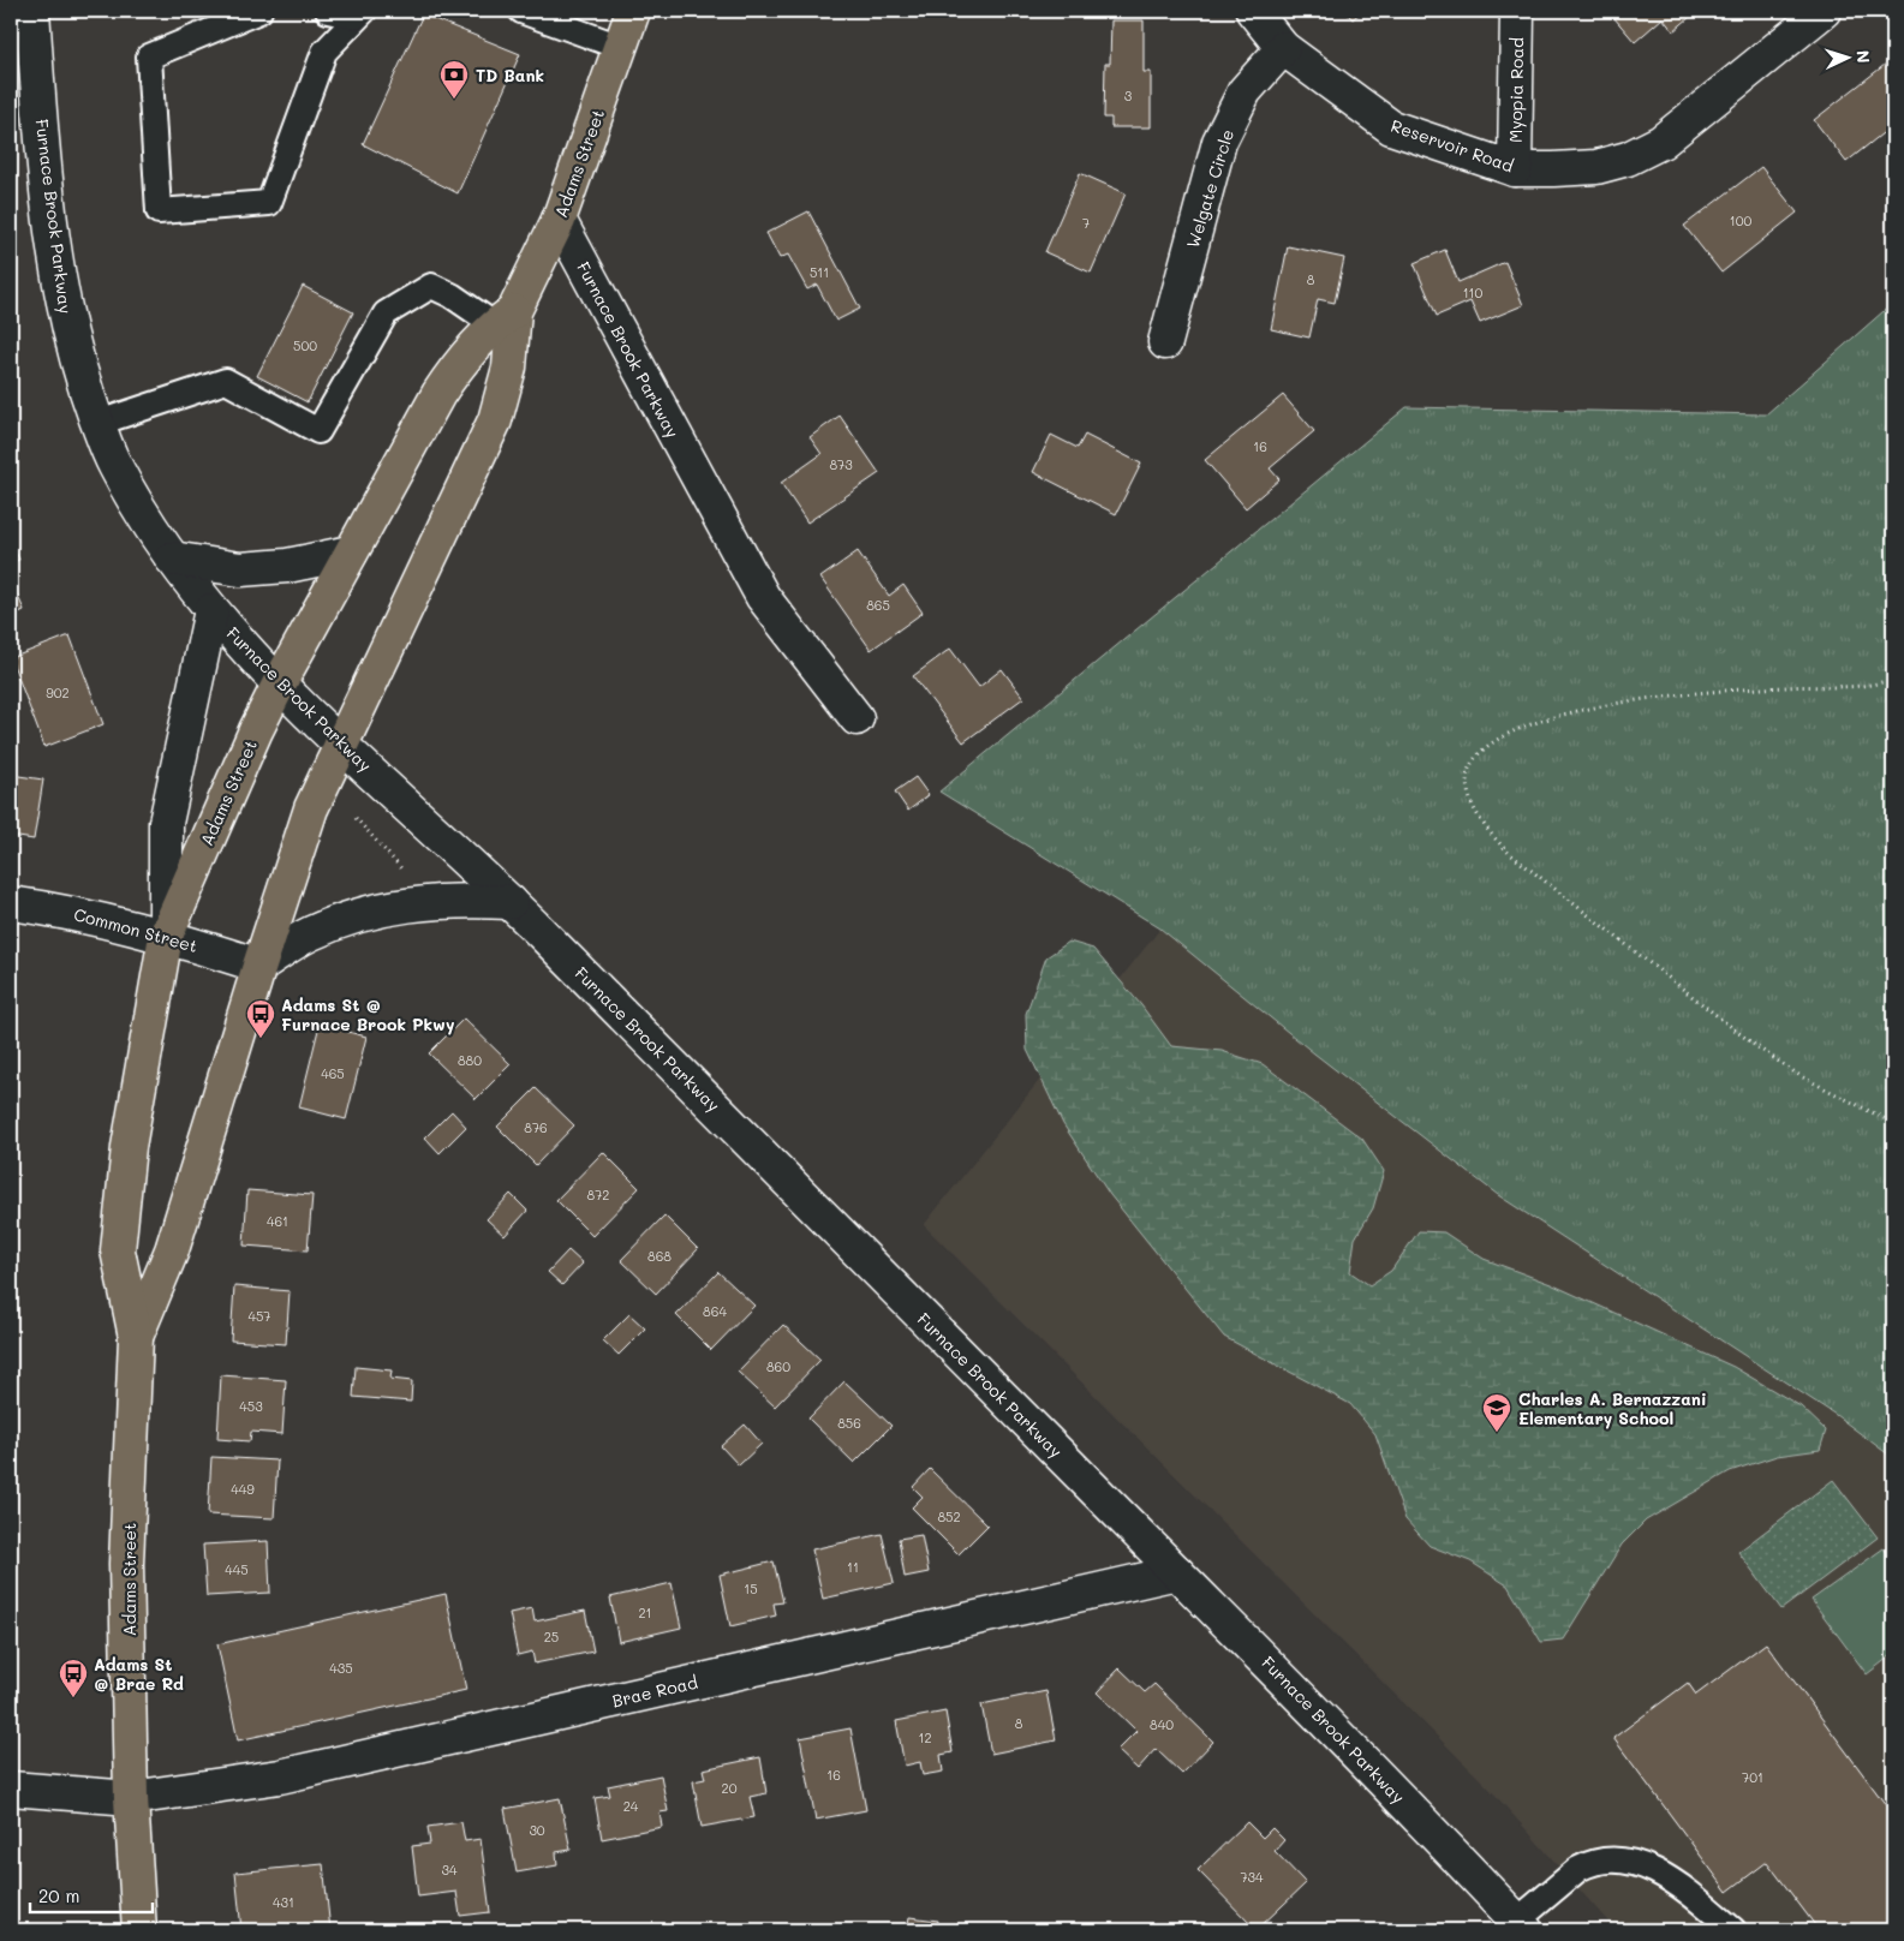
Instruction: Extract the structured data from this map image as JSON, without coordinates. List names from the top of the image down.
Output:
{
  "streets": {
    "main road": [
      "Myopia Road",
      "Reservoir Road",
      "Adams Street",
      "Welgate Circle",
      "Furnace Brook Parkway",
      "Common Street",
      "Brae Road"
    ]
  },
  "crossings": [
    ["Myopia Road", "Reservoir Road"],
    ["Reservoir Road", "Welgate Circle"],
    ["Adams Street", "Furnace Brook Parkway"],
    ["Adams Street", "Common Street"],
    ["Adams Street", "Brae Road"],
    ["Furnace Brook Parkway", "Brae Road"]
  ],
  "places": {
    "bank": ["TD Bank"],
    "bus stop": ["Adams St @ Furnace Brook Pkwy", "Adams St @ Brae Rd"],
    "school or university": ["Charles A. Bernazzani Elementary School"]
  },
  "house_numbers": [
    "3",
    "100",
    "7",
    "511",
    "8",
    "110",
    "500",
    "16",
    "873",
    "865",
    "902",
    "880",
    "465",
    "876",
    "872",
    "461",
    "868",
    "864",
    "457",
    "860",
    "453",
    "856",
    "449",
    "852",
    "11",
    "445",
    "15",
    "21",
    "25",
    "435",
    "8",
    "840",
    "12",
    "16",
    "701",
    "20",
    "24",
    "30",
    "34",
    "734",
    "431"
  ],
  "scale_bar": "20 m",
  "north": "right"
}
